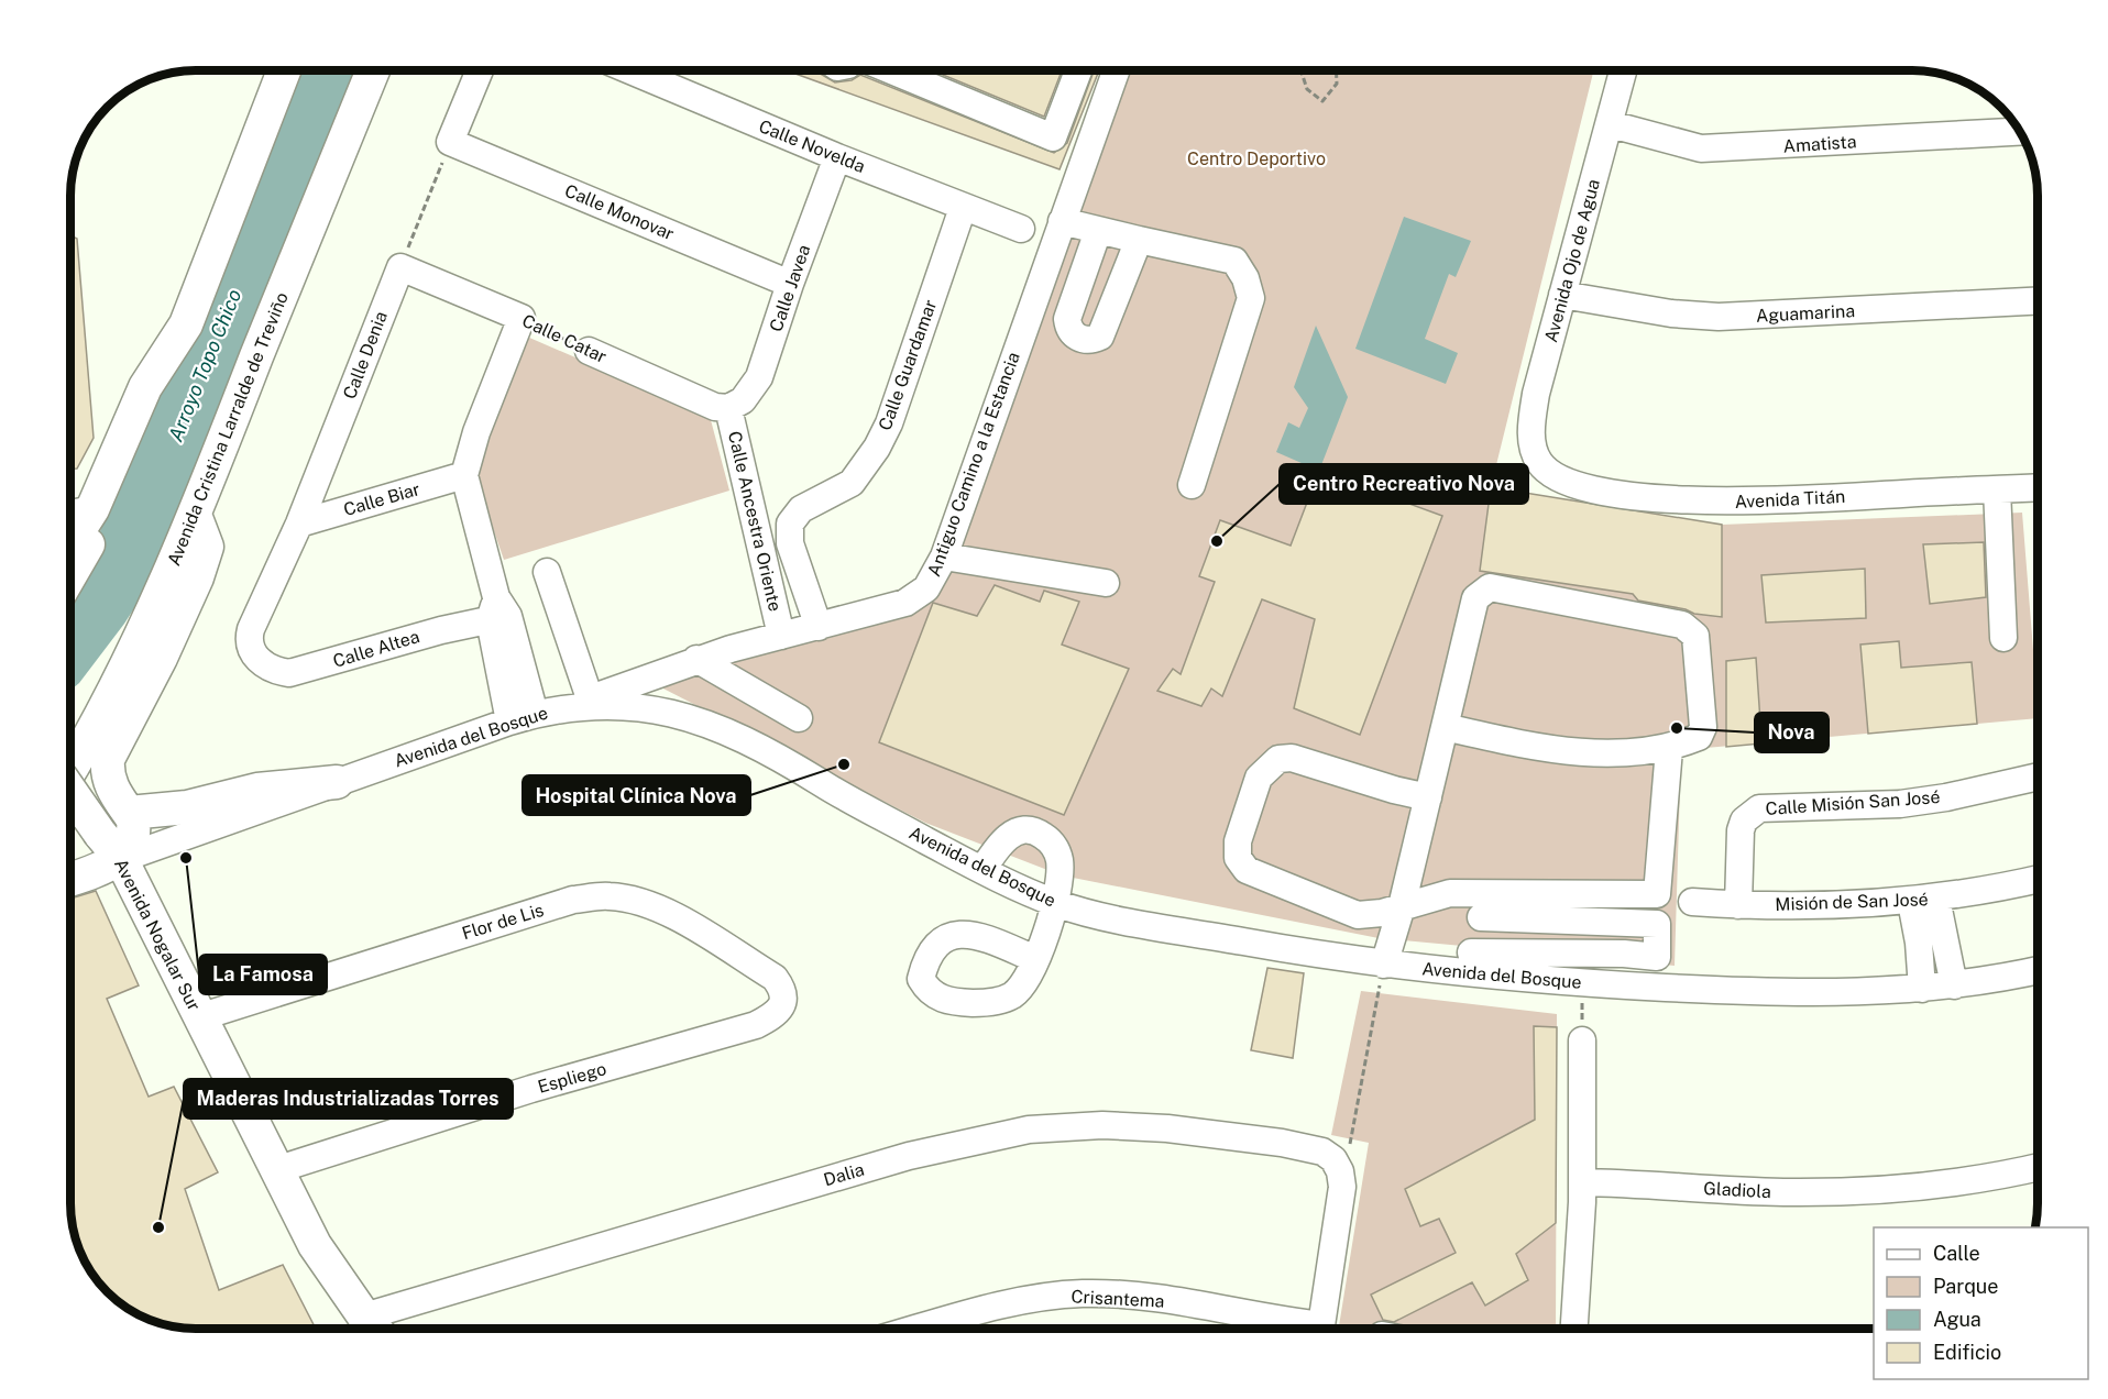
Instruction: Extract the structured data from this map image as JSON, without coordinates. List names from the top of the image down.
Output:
{
  "streets": {
    "main road": ["Avenida Cristina Larralde de Treviño", "Avenida Nogalar Sur"],
    "street": [
      "Amatista",
      "Calle Novelda",
      "Calle Monovar",
      "Avenida Ojo de Agua",
      "Calle Javea",
      "Aguamarina",
      "Calle Catar",
      "Calle Denia",
      "Calle Guardamar",
      "Antiguo Camino a la Estancia",
      "Calle Biar",
      "Avenida Titán",
      "Calle Ancestra Oriente",
      "Calle Altea",
      "Avenida del Bosque",
      "Calle Misión San José",
      "Misión de San José",
      "Flor de Lis",
      "Espliego",
      "Dalia",
      "Gladiola",
      "Crisantema"
    ]
  },
  "crossings": [
    ["Amatista", "Avenida Ojo de Agua"],
    ["Calle Novelda", "Calle Javea"],
    ["Calle Novelda", "Calle Guardamar"],
    ["Calle Monovar", "Calle Javea"],
    ["Avenida Ojo de Agua", "Aguamarina"],
    ["Avenida Ojo de Agua", "Avenida Titán"],
    ["Calle Javea", "Calle Catar"],
    ["Calle Javea", "Calle Ancestra Oriente"],
    ["Calle Catar", "Calle Denia"],
    ["Calle Catar", "Calle Ancestra Oriente"],
    ["Calle Denia", "Calle Biar"],
    ["Calle Denia", "Calle Altea"],
    ["Calle Guardamar", "Calle Ancestra Oriente"],
    ["Antiguo Camino a la Estancia", "Calle Ancestra Oriente"],
    ["Antiguo Camino a la Estancia", "Avenida del Bosque"],
    ["Avenida del Bosque", "Avenida Nogalar Sur"],
    ["Calle Misión San José", "Misión de San José"],
    ["Flor de Lis", "Avenida Nogalar Sur"],
    ["Flor de Lis", "Espliego"],
    ["Avenida Nogalar Sur", "Espliego"],
    ["Avenida Nogalar Sur", "Dalia"]
  ],
  "water": ["Arroyo Topo Chico"],
  "parks": ["Centro Deportivo"],
  "places": [
    "Centro Recreativo Nova",
    "Nova",
    "Hospital Clínica Nova",
    "La Famosa",
    "Maderas Industrializadas Torres"
  ],
  "legend": [
    "Calle",
    "Parque",
    "Agua",
    "Edificio"
  ]
}
